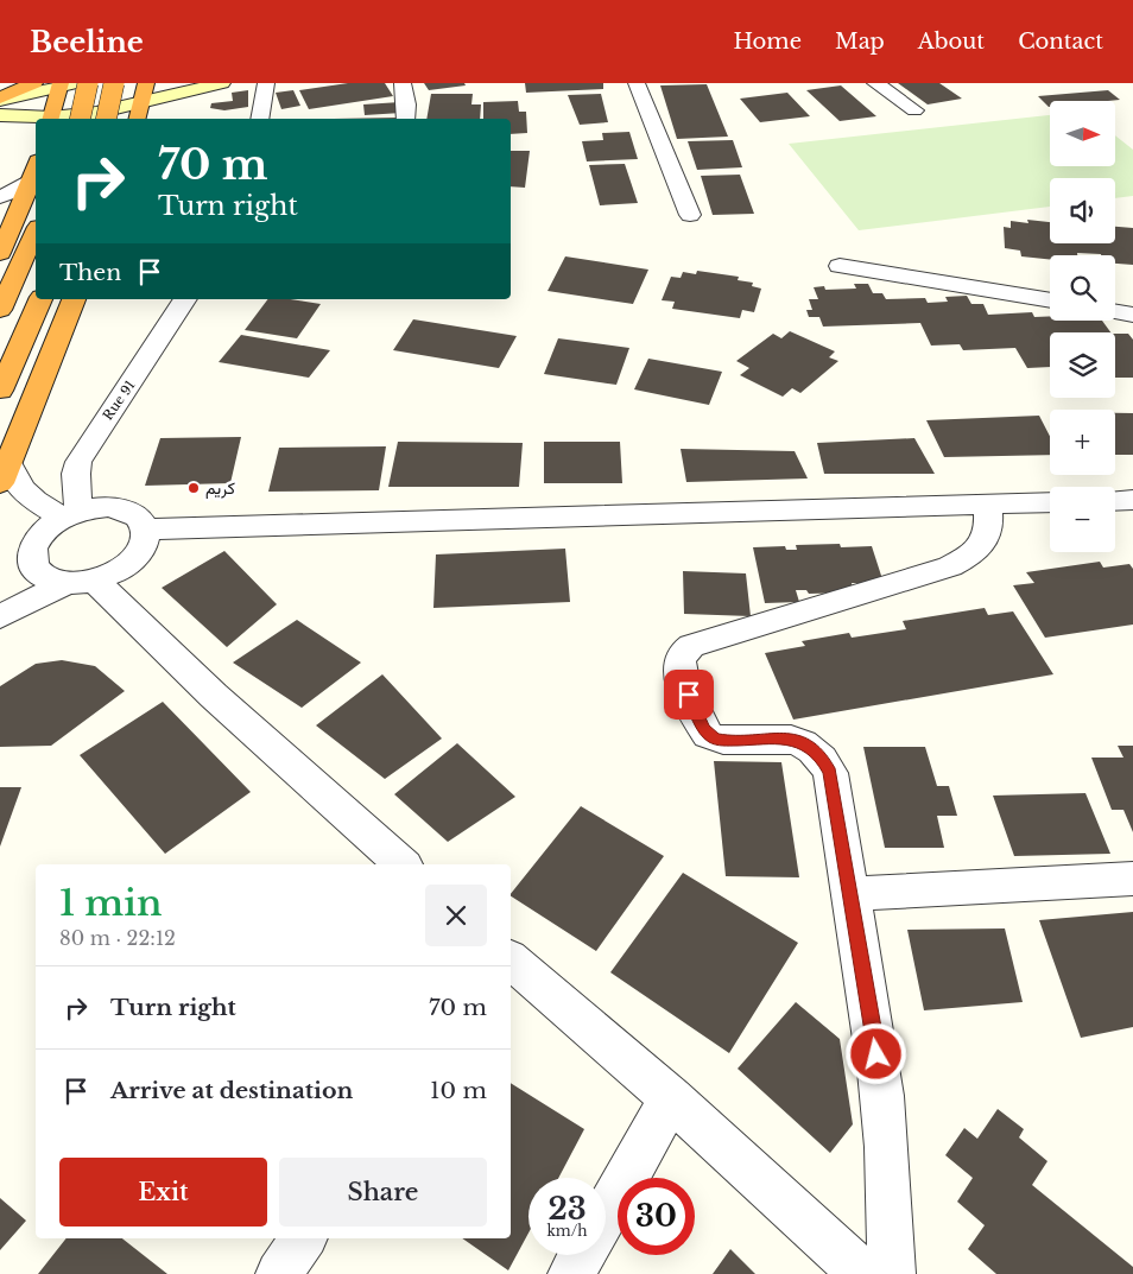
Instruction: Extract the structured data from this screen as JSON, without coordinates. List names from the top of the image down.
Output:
{
  "streets": {
    "street": ["Rue 91"]
  },
  "places": ["كريم"],
  "north": "right",
  "page": {
    "header": "Beeline",
    "nav": [
      "Home",
      "Map",
      "About",
      "Contact"
    ],
    "map_buttons": ["+", "−"],
    "turn": ["70 m", "Turn right"],
    "then": "Then",
    "heading": ["1 min", "80 m · 22:12"],
    "list": [
      {
        "name": "Turn right",
        "value": "70 m"
      },
      {
        "name": "Arrive at destination",
        "value": "10 m"
      }
    ],
    "buttons": ["Exit", "Share"],
    "speed": "23 km/h",
    "limit": "30"
  }
}
